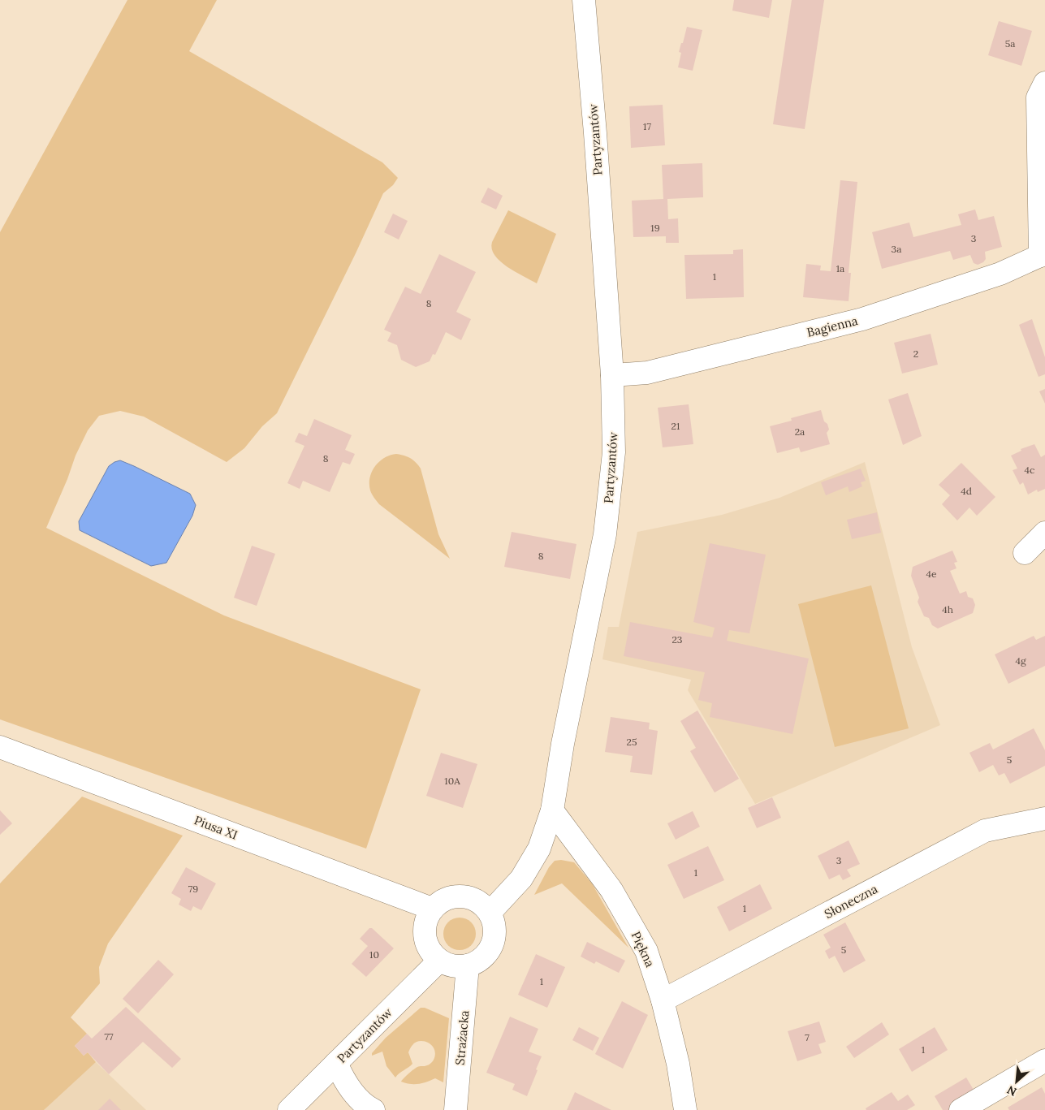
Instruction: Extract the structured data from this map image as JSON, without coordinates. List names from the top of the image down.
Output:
{
  "streets": {
    "street": [
      "Partyzantów",
      "Bagienna",
      "Piusa XI",
      "Słoneczna",
      "Piękna",
      "Strażacka"
    ]
  },
  "crossings": [
    ["Partyzantów", "Bagienna"],
    ["Partyzantów", "Piusa XI"],
    ["Partyzantów", "Piękna"],
    ["Partyzantów", "Strażacka"],
    ["Piusa XI", "Strażacka"],
    ["Słoneczna", "Piękna"]
  ],
  "house_numbers": [
    "5a",
    "17",
    "19",
    "3",
    "3a",
    "1a",
    "1",
    "8",
    "2",
    "21",
    "2a",
    "8",
    "4c",
    "4d",
    "8",
    "4e",
    "4h",
    "23",
    "4g",
    "25",
    "5",
    "10A",
    "3",
    "1",
    "79",
    "1",
    "5",
    "10",
    "1",
    "77",
    "7",
    "1"
  ],
  "north": "bottom left"
}
